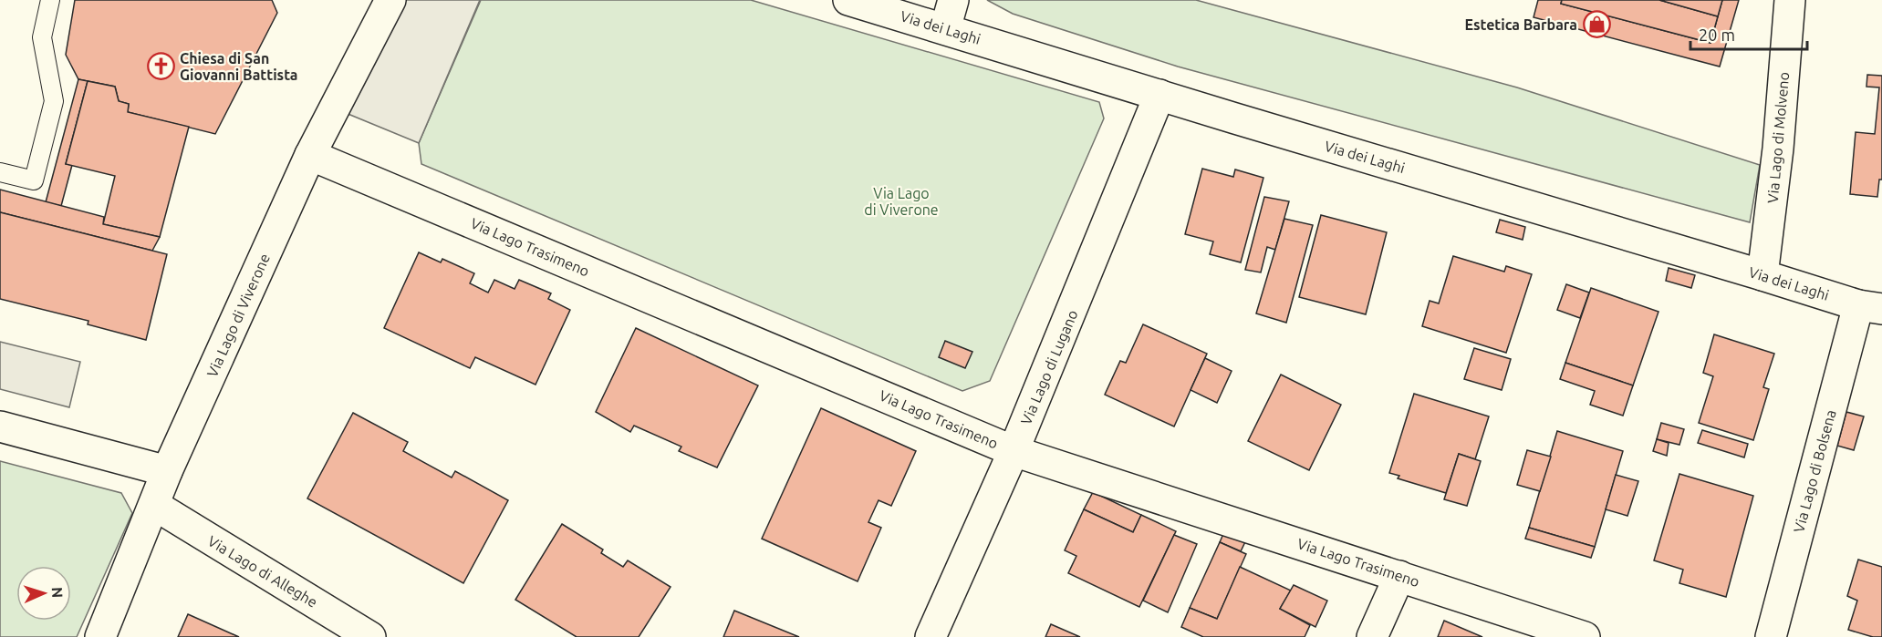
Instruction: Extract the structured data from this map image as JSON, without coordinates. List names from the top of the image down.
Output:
{
  "streets": {
    "street": [
      "Via dei Laghi",
      "Via Lago di Molveno",
      "Via Lago Trasimeno",
      "Via Lago di Viverone",
      "Via Lago di Lugano",
      "Via Lago di Bolsena",
      "Via Lago di Alleghe"
    ]
  },
  "crossings": [
    ["Via dei Laghi", "Via Lago di Molveno"],
    ["Via dei Laghi", "Via Lago di Lugano"],
    ["Via dei Laghi", "Via Lago di Bolsena"],
    ["Via Lago Trasimeno", "Via Lago di Viverone"],
    ["Via Lago Trasimeno", "Via Lago di Lugano"],
    ["Via Lago di Viverone", "Via Lago di Alleghe"]
  ],
  "parks": ["Via Lago di Viverone"],
  "places": {
    "shop": ["Estetica Barbara"],
    "church": ["Chiesa di San Giovanni Battista"]
  },
  "scale_bar": "20 m",
  "north": "right"
}
